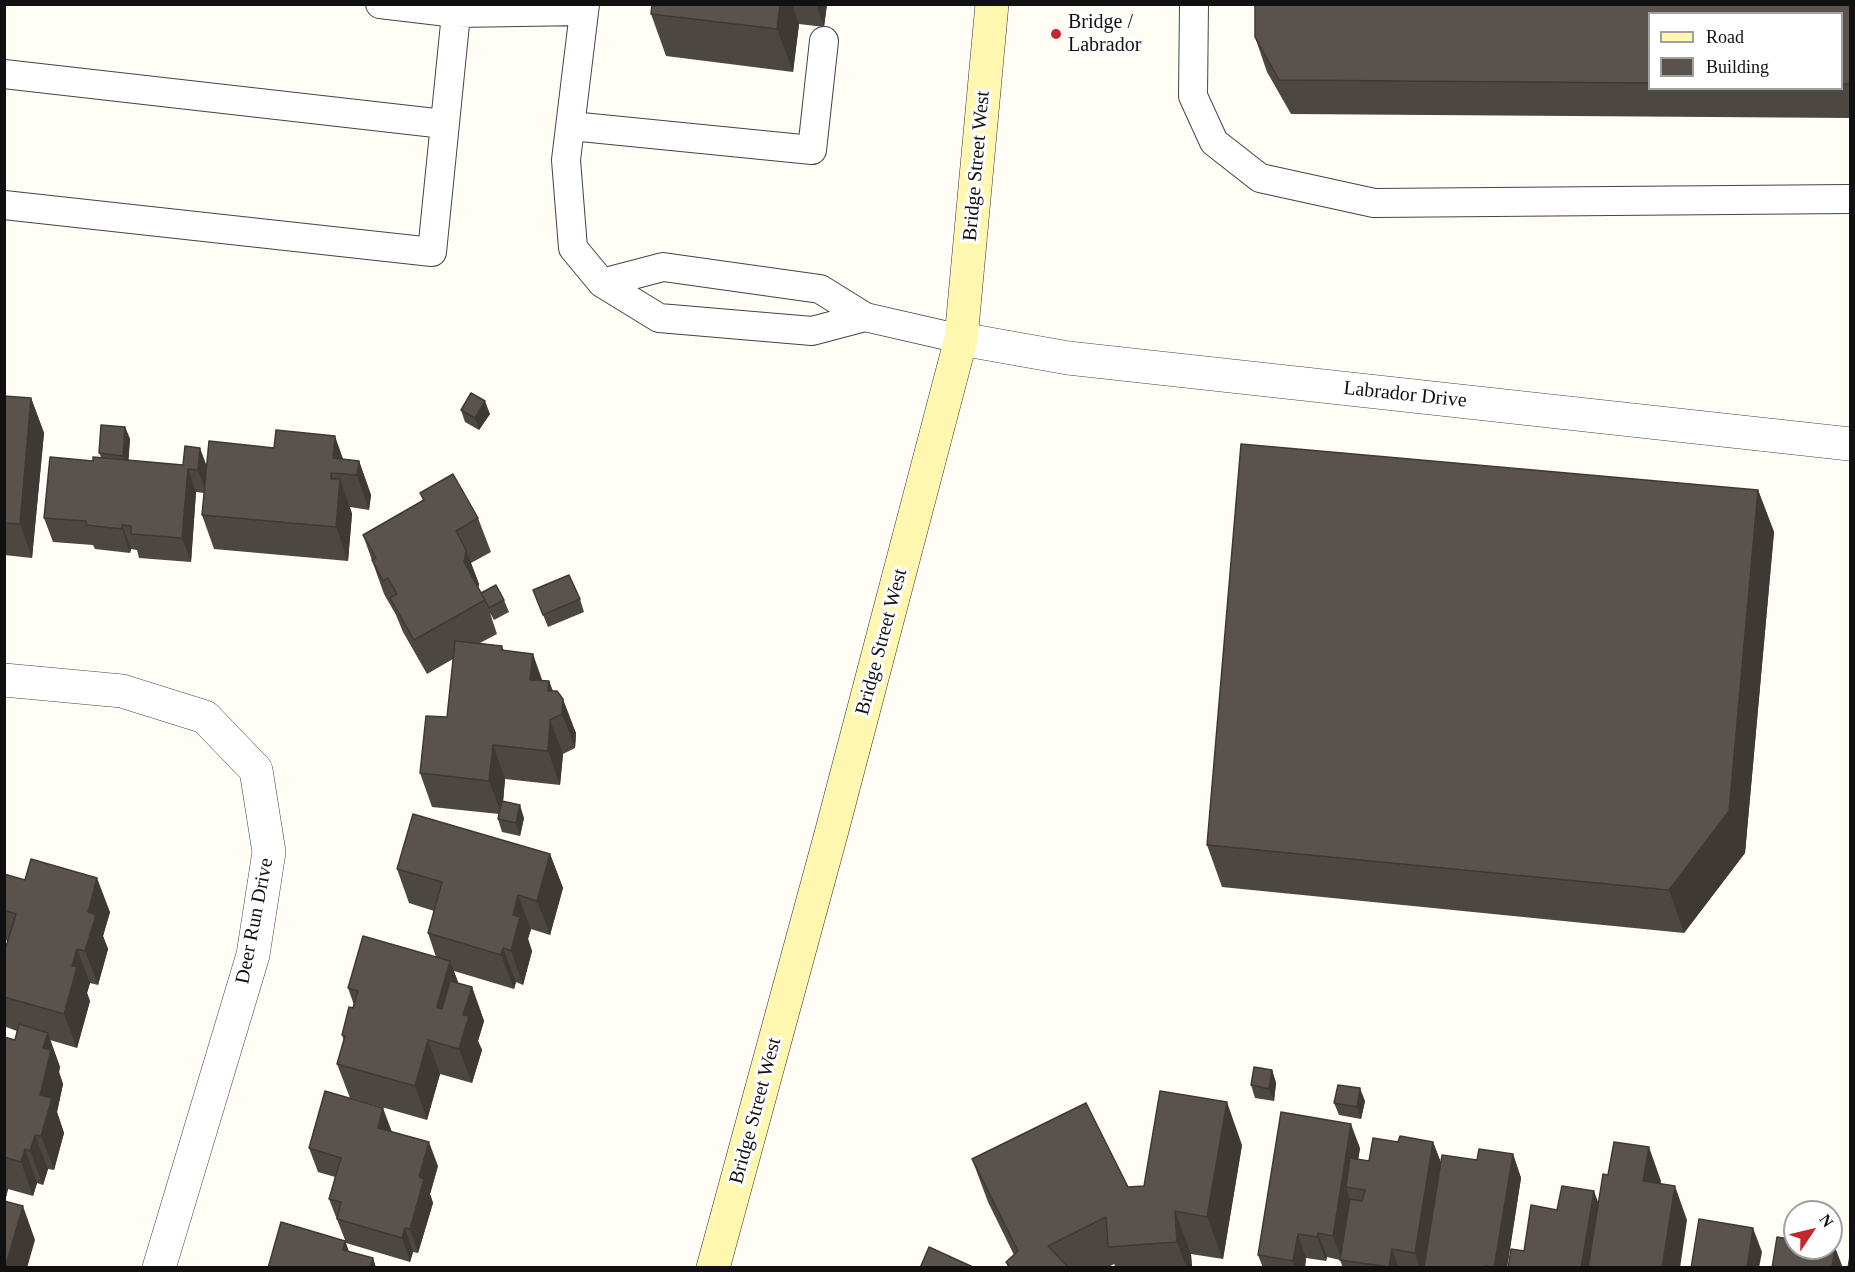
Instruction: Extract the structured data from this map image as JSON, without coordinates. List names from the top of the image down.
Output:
{
  "streets": {
    "main road": ["Bridge Street West"],
    "street": ["Labrador Drive", "Deer Run Drive"]
  },
  "crossings": [
    ["Bridge Street West", "Labrador Drive"]
  ],
  "places": ["Bridge / Labrador"],
  "legend": ["Road", "Building"],
  "north": "top right"
}
